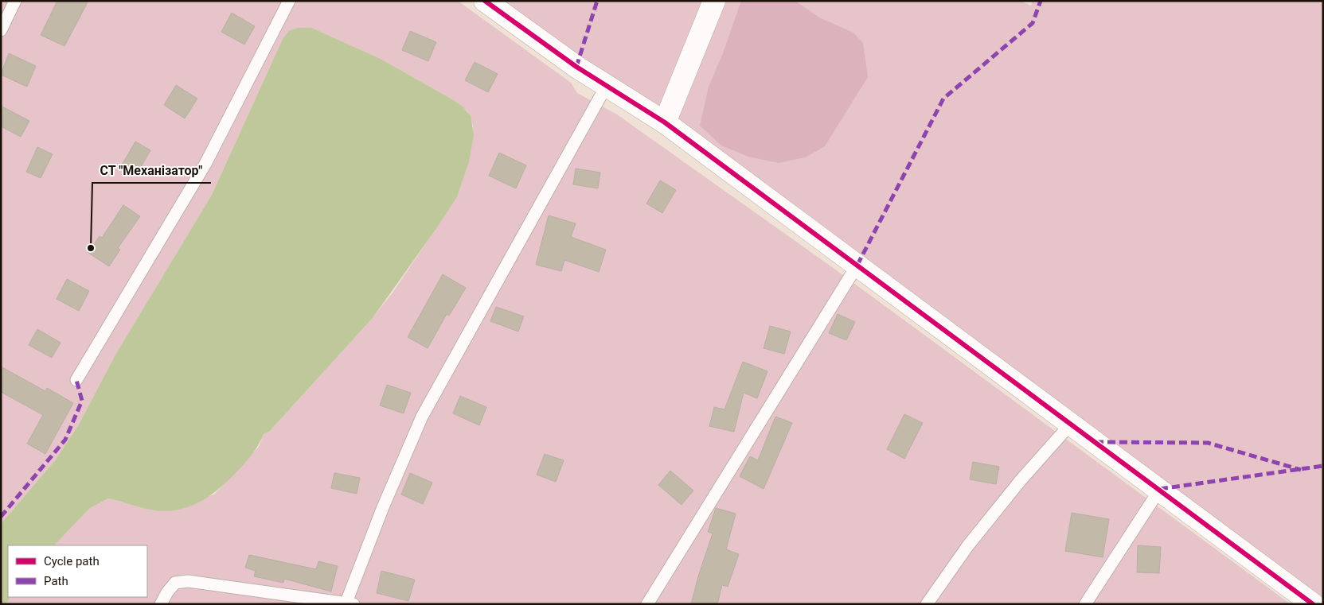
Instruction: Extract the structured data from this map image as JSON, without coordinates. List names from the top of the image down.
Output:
{
  "places": ["СТ \"Механізатор\""],
  "legend": ["Cycle path", "Path"]
}
